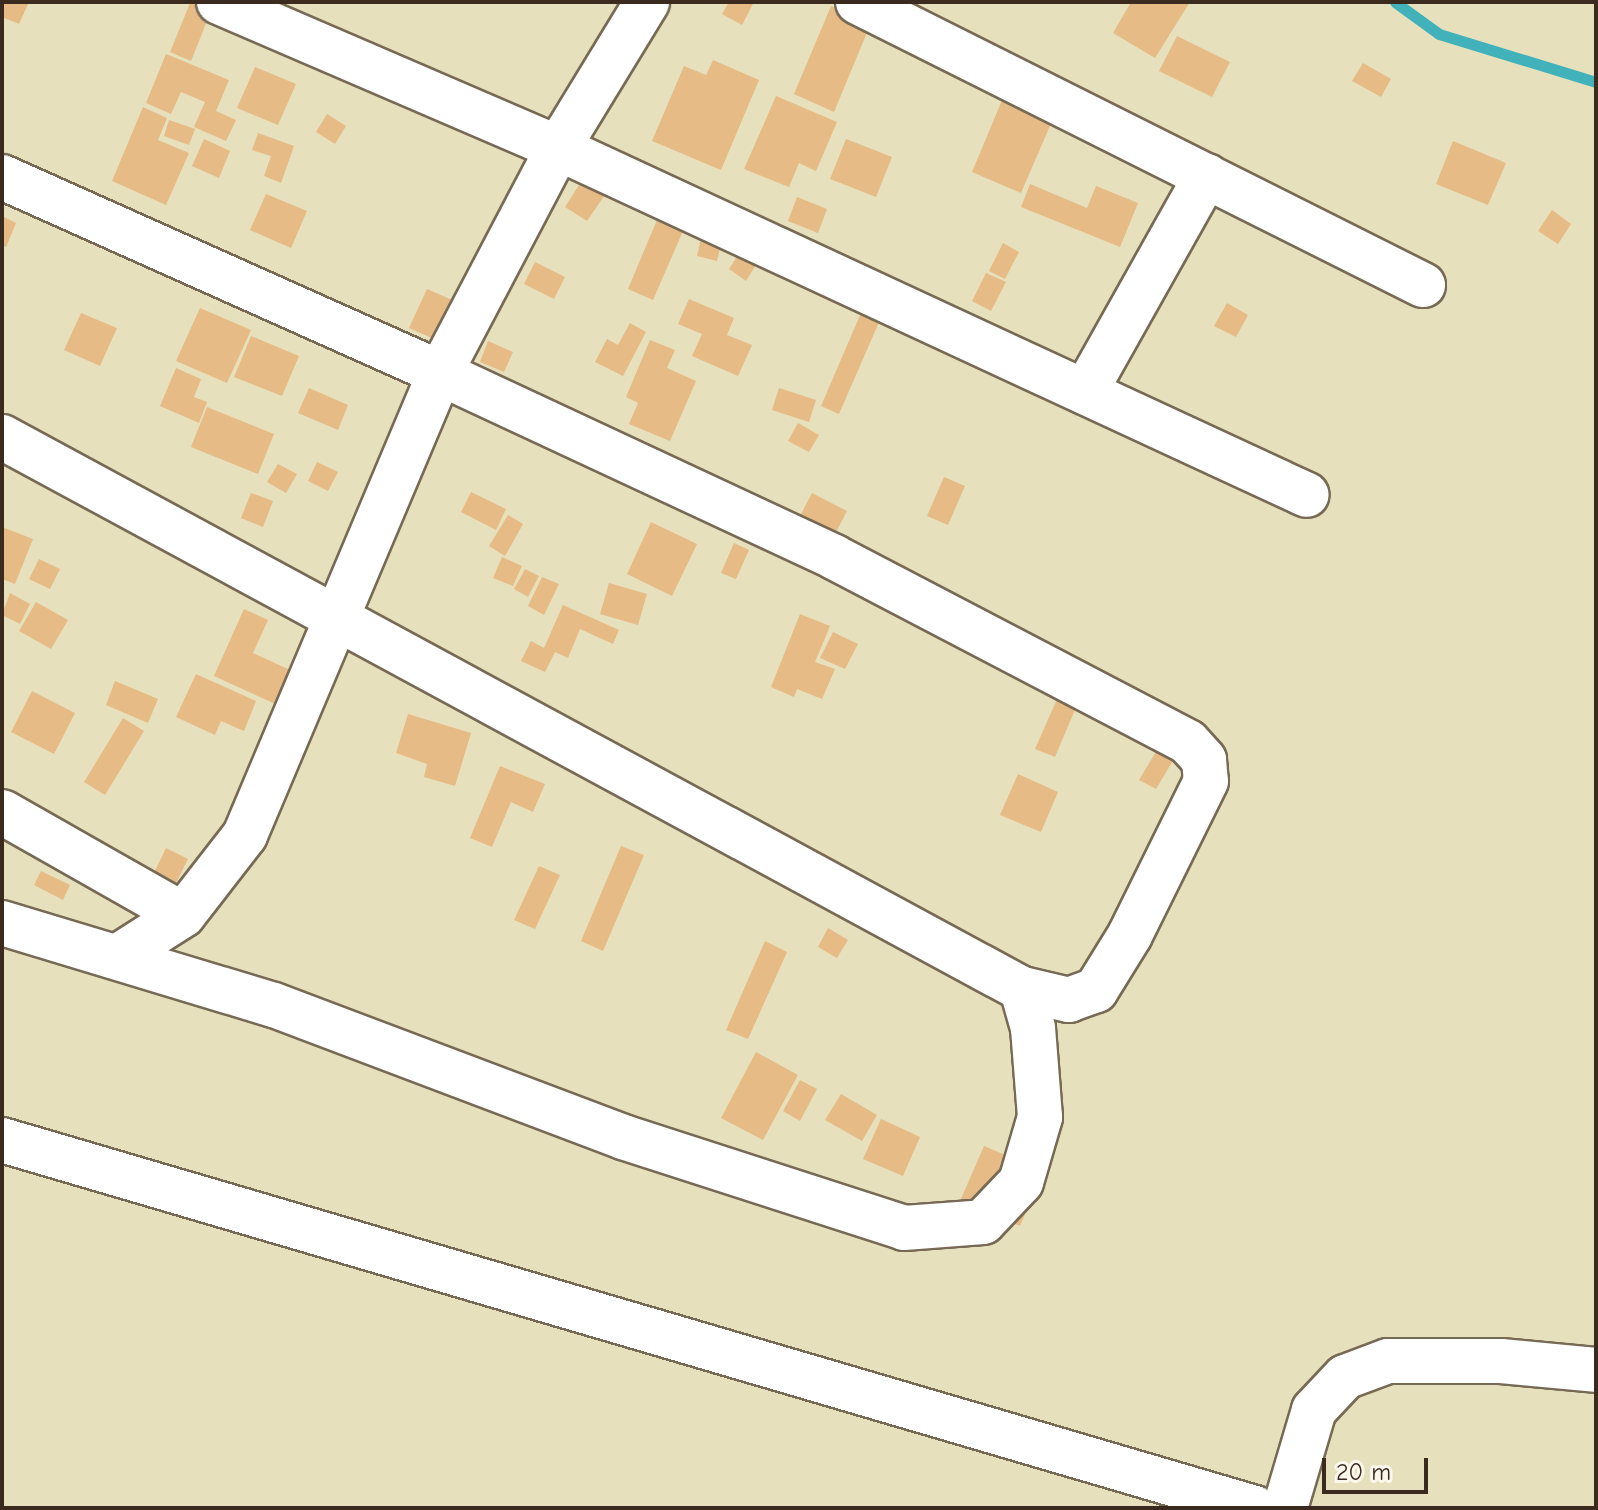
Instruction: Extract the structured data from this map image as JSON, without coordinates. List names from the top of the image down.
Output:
{
  "scale_bar": "20 m"
}
